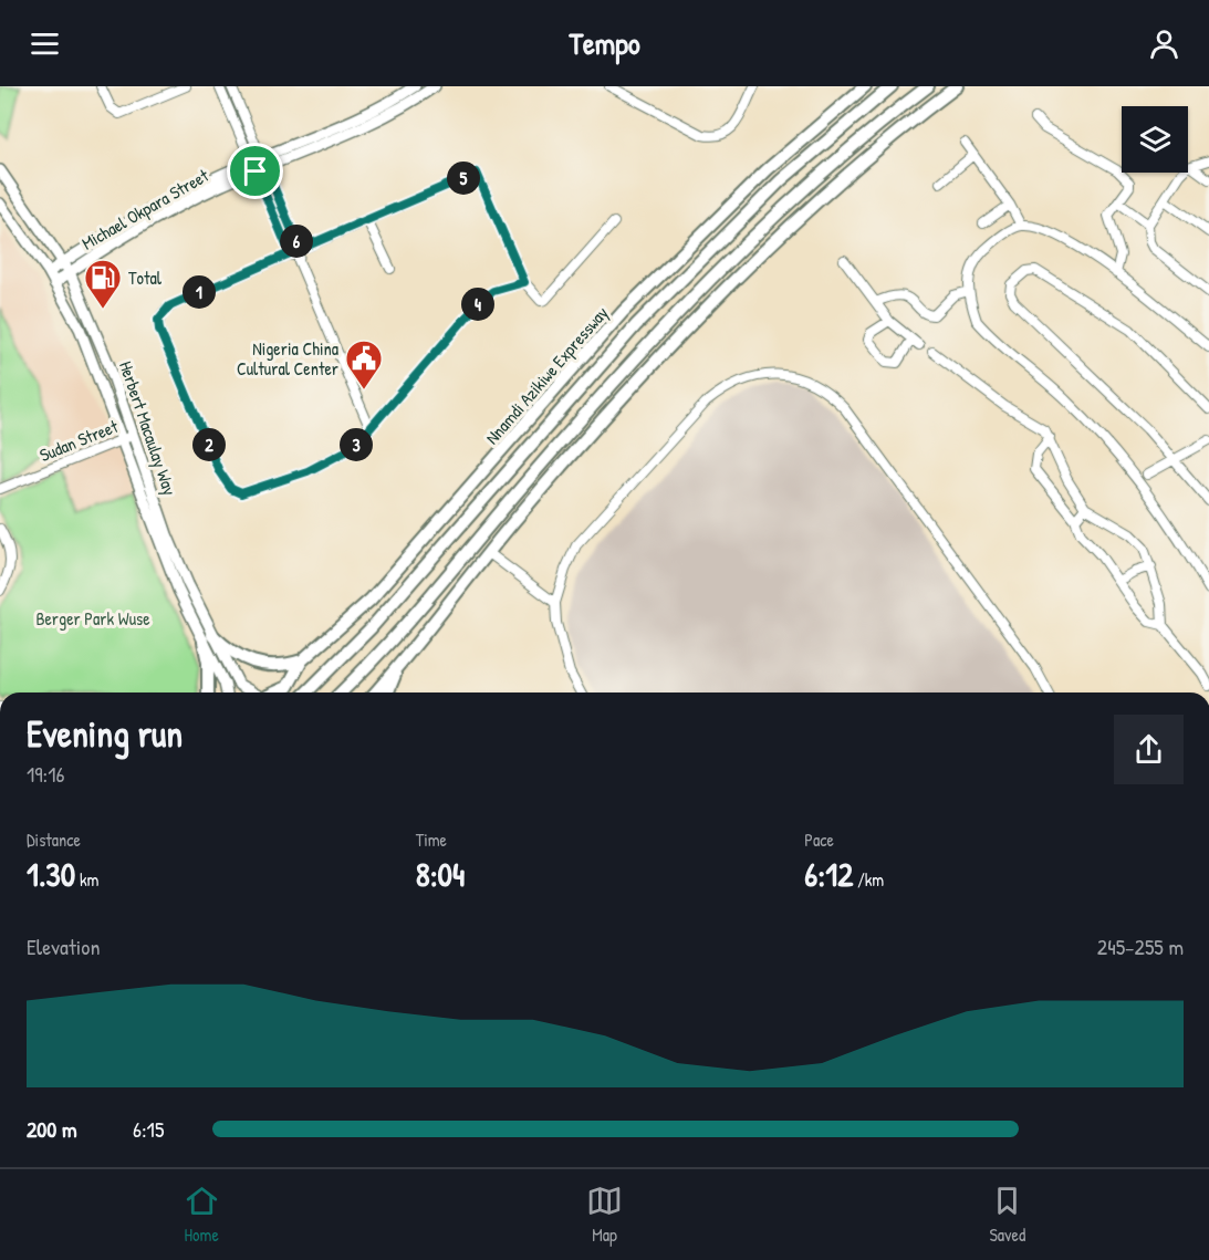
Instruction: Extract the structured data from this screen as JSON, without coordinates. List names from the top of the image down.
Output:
{
  "streets": {
    "highway": ["Nnamdi Azikiwe Expressway"],
    "main road": ["Michael Okpara Street", "Herbert Macaulay Way"],
    "street": ["Sudan Street"]
  },
  "crossings": [
    ["Michael Okpara Street", "Herbert Macaulay Way"],
    ["Herbert Macaulay Way", "Sudan Street"]
  ],
  "parks": ["Berger Park Wuse"],
  "places": {
    "fuel station": ["Total"],
    "public building": ["Nigeria China Cultural Center"]
  },
  "page": {
    "header": "Tempo",
    "pins": [
      "5",
      "6",
      "1",
      "4",
      "2",
      "3"
    ],
    "heading": ["Evening run", "19:16"],
    "stats": [
      ["Distance", "1.30 km"],
      ["Time", "8:04"],
      ["Pace", "6:12 /km"]
    ],
    "chart": ["Elevation", "245–255 m"],
    "list": [
      {
        "name": "200 m",
        "note": "6:15"
      }
    ],
    "tabs": ["Home", "Map", "Saved"]
  }
}
